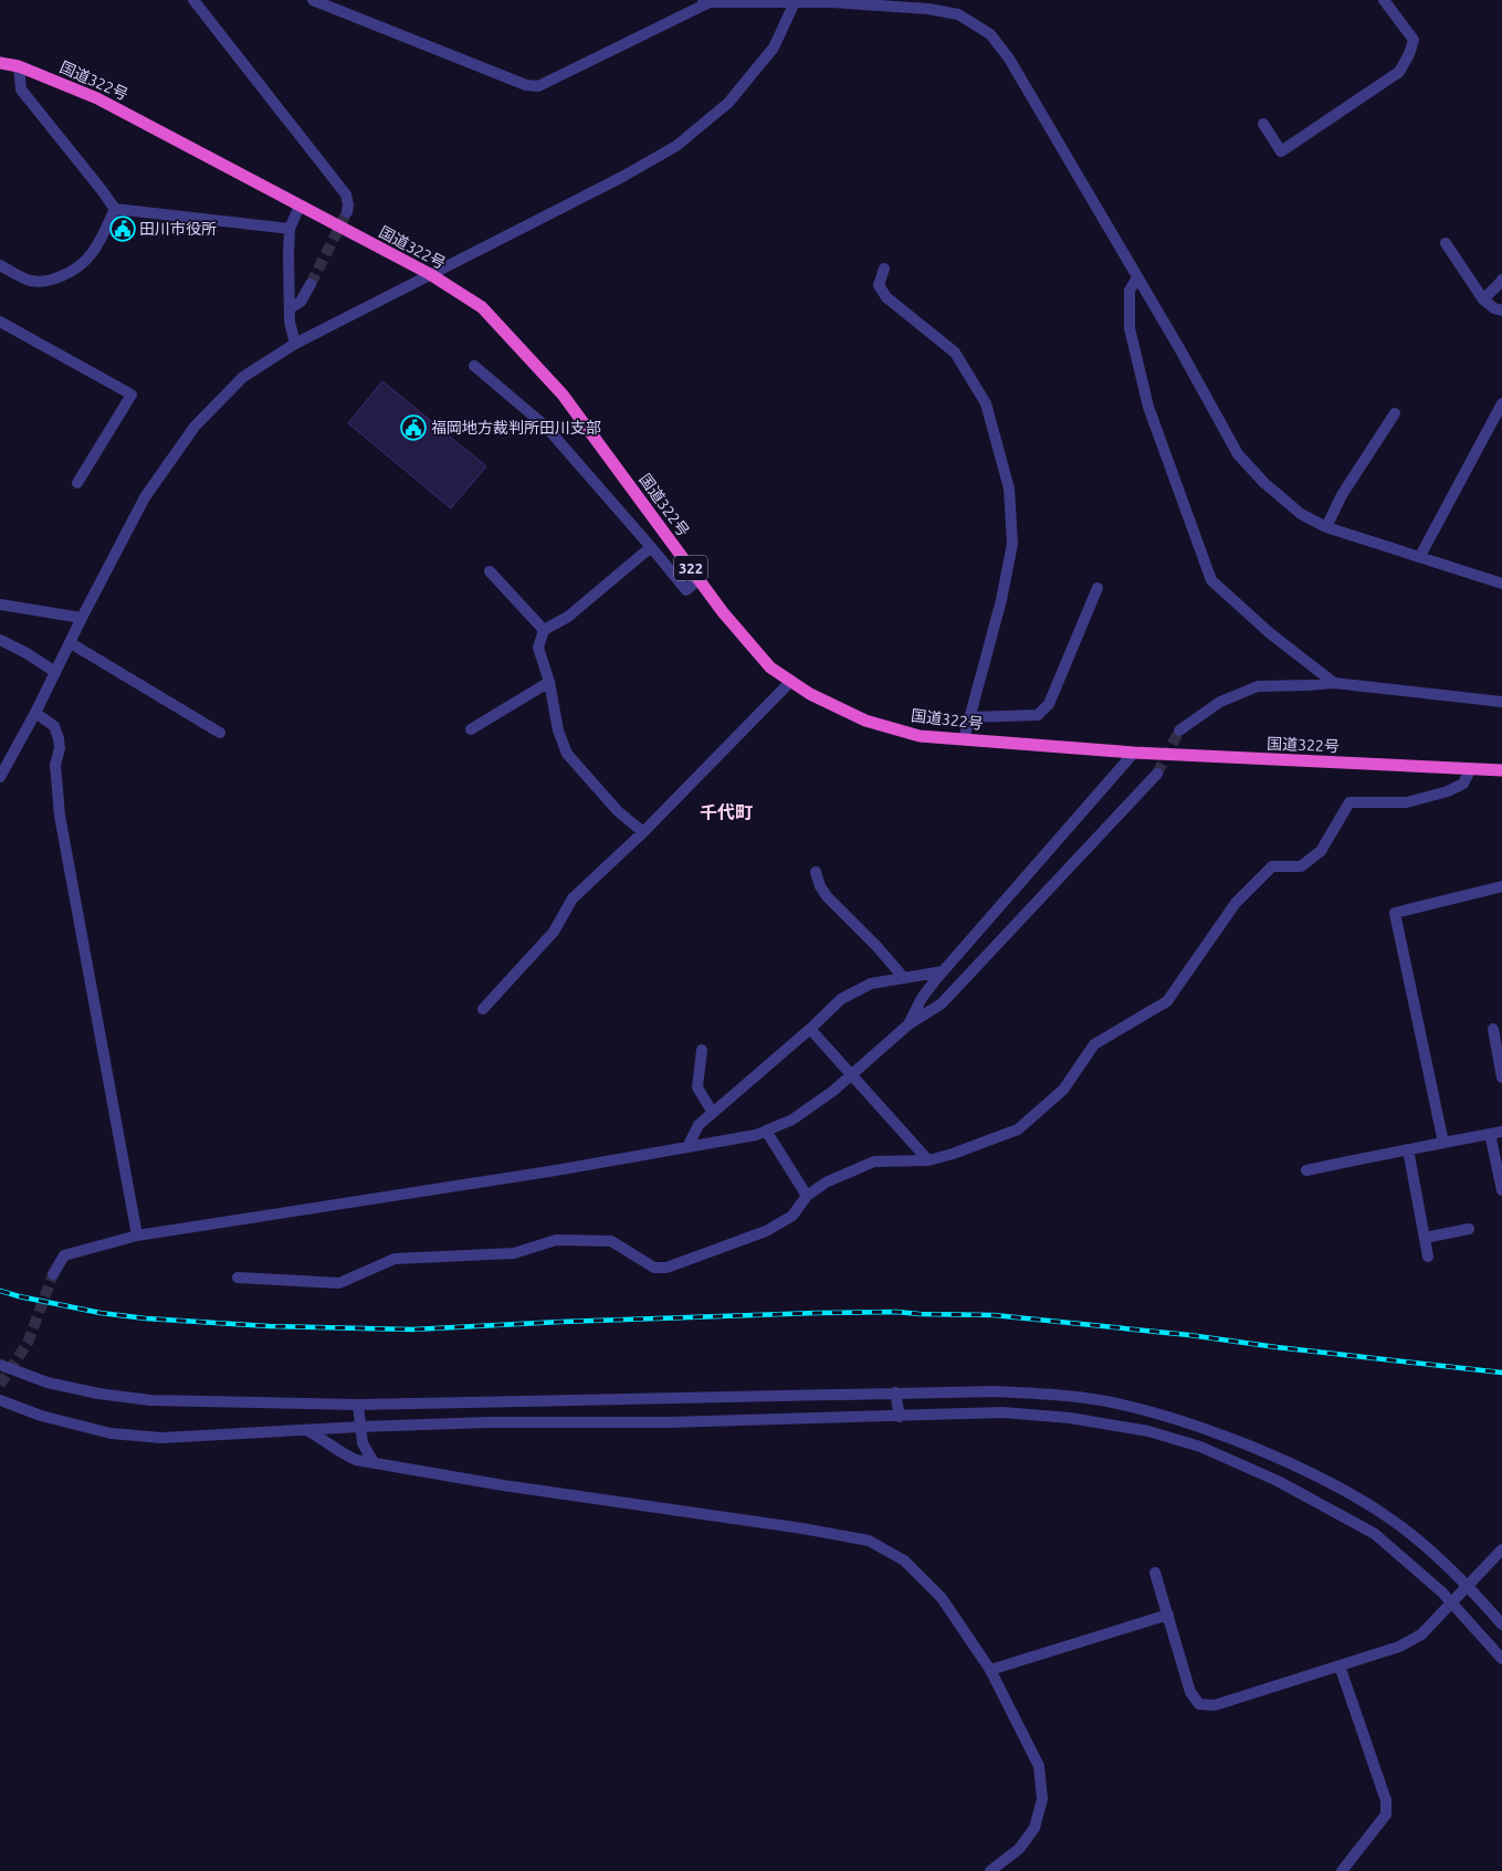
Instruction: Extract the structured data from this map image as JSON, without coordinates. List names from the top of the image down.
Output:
{
  "streets": {
    "highway": ["国道322号", "322"]
  },
  "districts": ["千代町"],
  "places": {
    "public building": ["田川市役所", "福岡地方裁判所田川支部"]
  }
}
